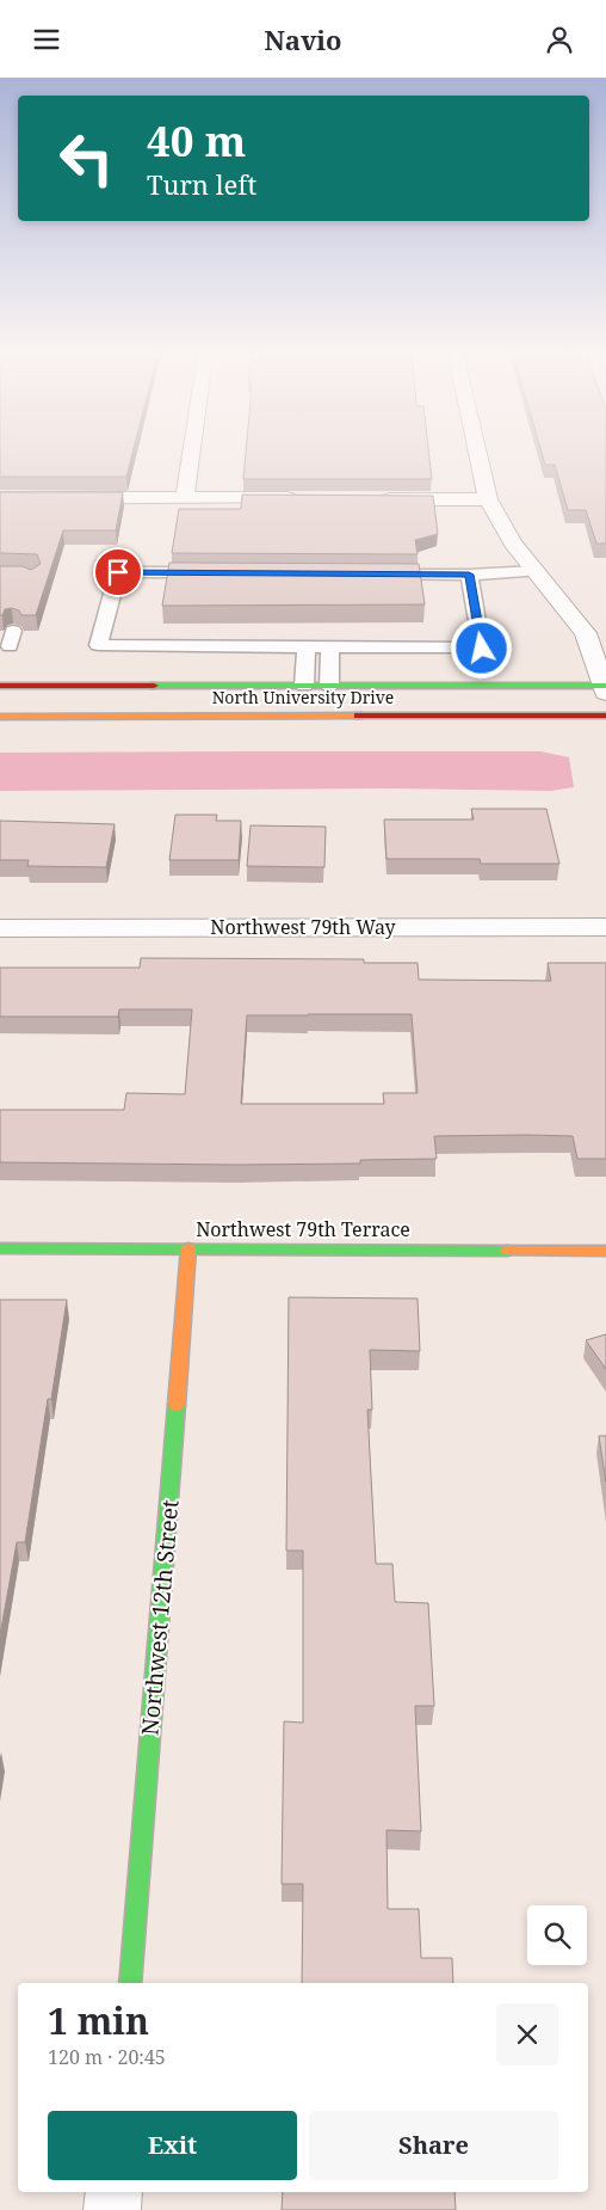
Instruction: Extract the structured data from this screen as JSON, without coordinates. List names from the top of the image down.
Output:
{
  "streets": {
    "main road": ["North University Drive", "Northwest 79th Terrace", "Northwest 12th Street"],
    "street": ["Northwest 79th Way"]
  },
  "crossings": [
    ["Northwest 79th Terrace", "Northwest 12th Street"]
  ],
  "page": {
    "header": "Navio",
    "turn": ["40 m", "Turn left"],
    "heading": ["1 min", "120 m · 20:45"],
    "buttons": ["Exit", "Share"]
  }
}
